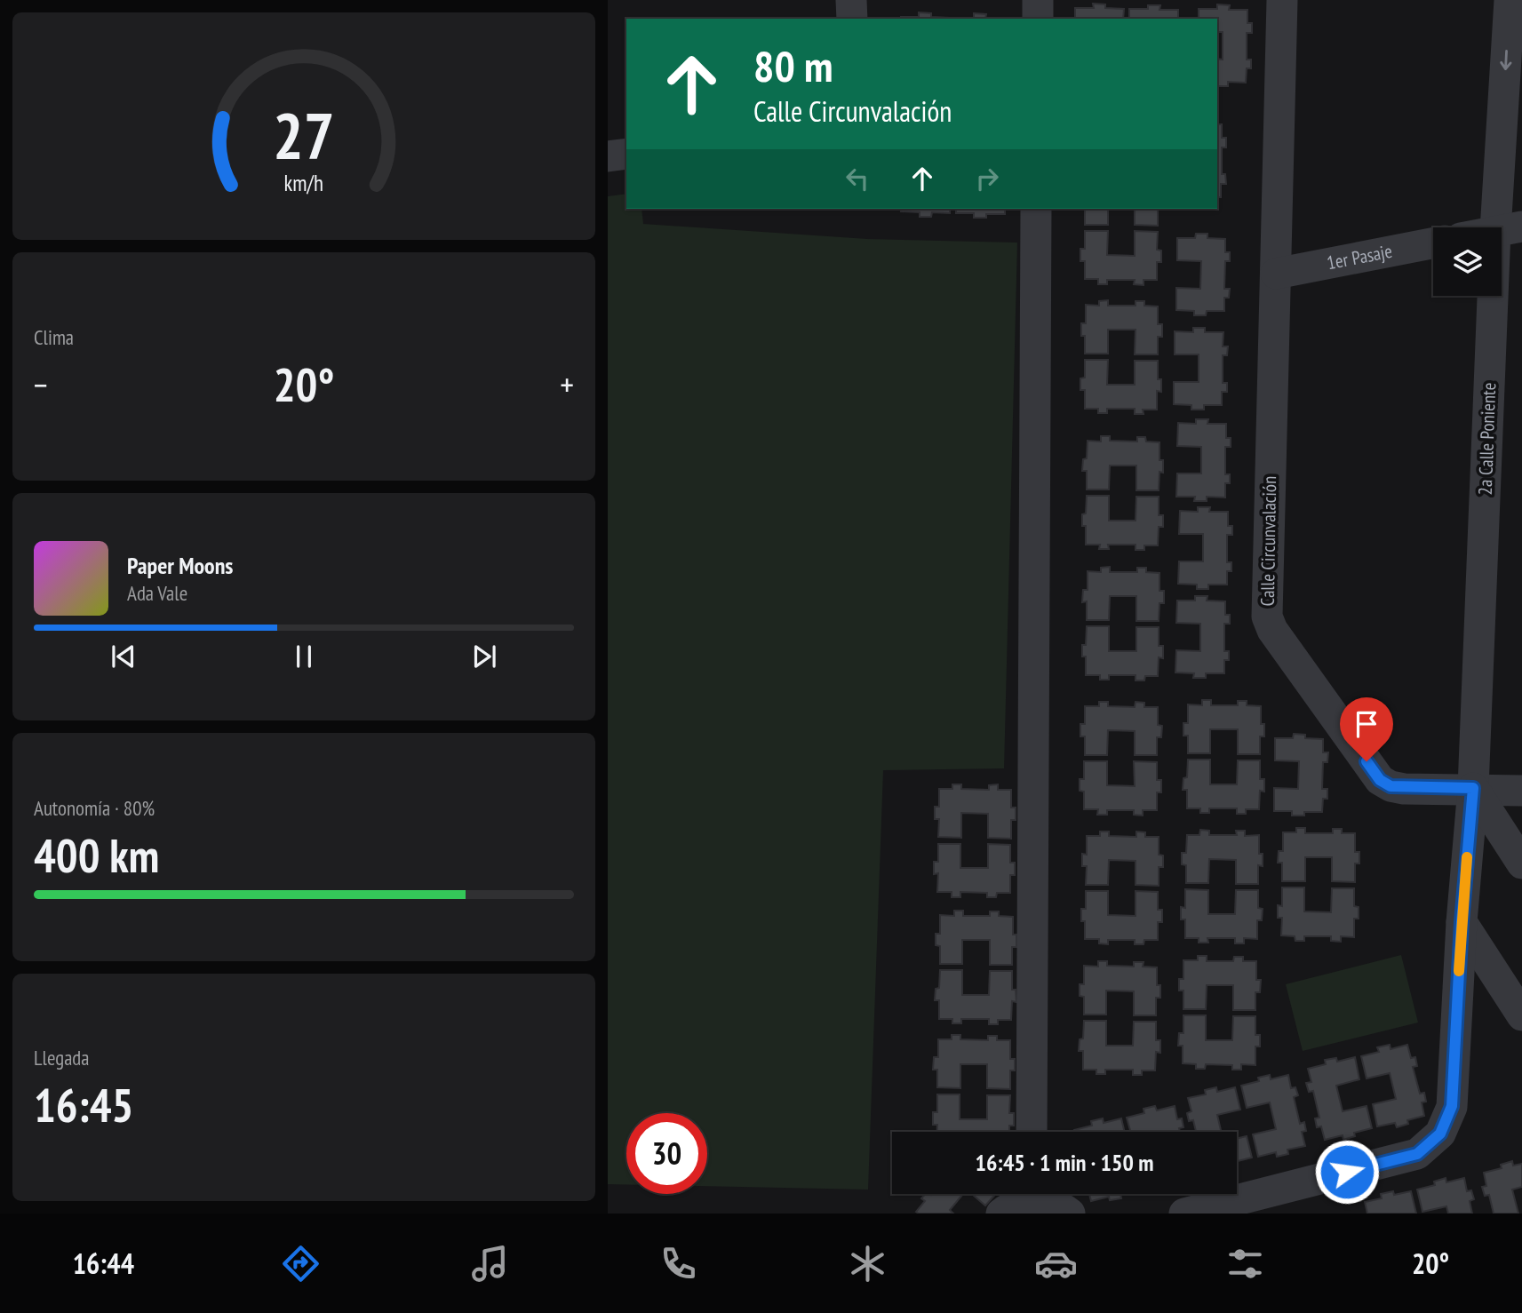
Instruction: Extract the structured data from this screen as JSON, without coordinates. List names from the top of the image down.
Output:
{
  "streets": {
    "street": ["1er Pasaje", "2a Calle Poniente", "Calle Circunvalación"]
  },
  "crossings": [
    ["1er Pasaje", "Calle Circunvalación"],
    ["2a Calle Poniente", "Calle Circunvalación"]
  ],
  "page": {
    "turn": ["80 m", "Calle Circunvalación"],
    "tile": [
      "Clima",
      ["Autonomía · 80%", "400 km"],
      ["Llegada", "16:45"]
    ],
    "heat": ["−", "20°", "+"],
    "song": ["Paper Moons", "Ada Vale"],
    "limit": "30",
    "trip": "16:45 · 1 min · 150 m",
    "tabs": ["16:44", "20°"],
    "gauge": ["27", "km/h"]
  }
}
